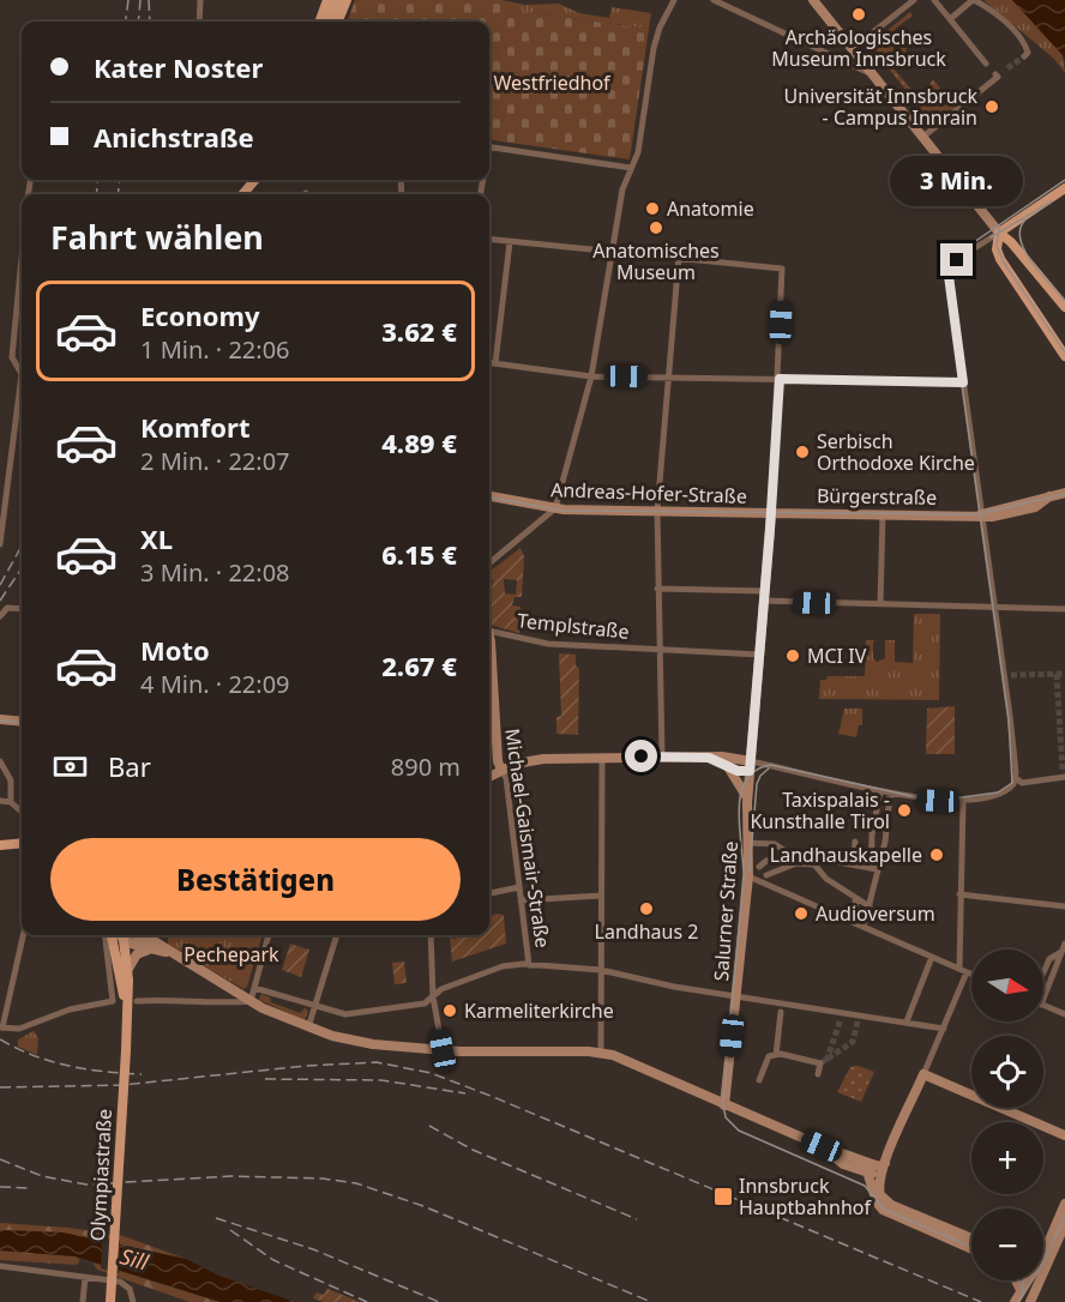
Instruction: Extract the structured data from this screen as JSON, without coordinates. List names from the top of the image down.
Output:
{
  "streets": {
    "main road": ["Olympiastraße"],
    "street": [
      "Andreas-Hofer-Straße",
      "Bürgerstraße",
      "Templstraße",
      "Michael-Gaismair-Straße",
      "Salurner Straße"
    ]
  },
  "crossings": [
    ["Andreas-Hofer-Straße", "Bürgerstraße"],
    ["Andreas-Hofer-Straße", "Salurner Straße"],
    ["Bürgerstraße", "Salurner Straße"],
    ["Templstraße", "Salurner Straße"]
  ],
  "water": ["Sill"],
  "parks": ["Westfriedhof", "Pechepark"],
  "places": {
    "other": [
      "Archäologisches Museum Innsbruck",
      "Universität Innsbruck - Campus Innrain",
      "Anatomie",
      "Anatomisches Museum",
      "Serbisch Orthodoxe Kirche",
      "MCI IV",
      "Taxispalais - Kunsthalle Tirol",
      "Landhauskapelle",
      "Landhaus 2",
      "Audioversum",
      "Karmeliterkirche"
    ],
    "transit": ["Innsbruck Hauptbahnhof"]
  },
  "north": "right",
  "page": {
    "banner": ["Kater Noster", "Anichstraße"],
    "bubble": "3 Min.",
    "heading": "Fahrt wählen",
    "list": [
      {
        "name": "Economy",
        "note": "1 Min. · 22:06",
        "value": "3.62 €"
      },
      {
        "name": "Komfort",
        "note": "2 Min. · 22:07",
        "value": "4.89 €"
      },
      {
        "name": "XL",
        "note": "3 Min. · 22:08",
        "value": "6.15 €"
      },
      {
        "name": "Moto",
        "note": "4 Min. · 22:09",
        "value": "2.67 €"
      }
    ],
    "pay": ["Bar", "890 m"],
    "buttons": "Bestätigen",
    "map_buttons": ["+", "−"]
  }
}
